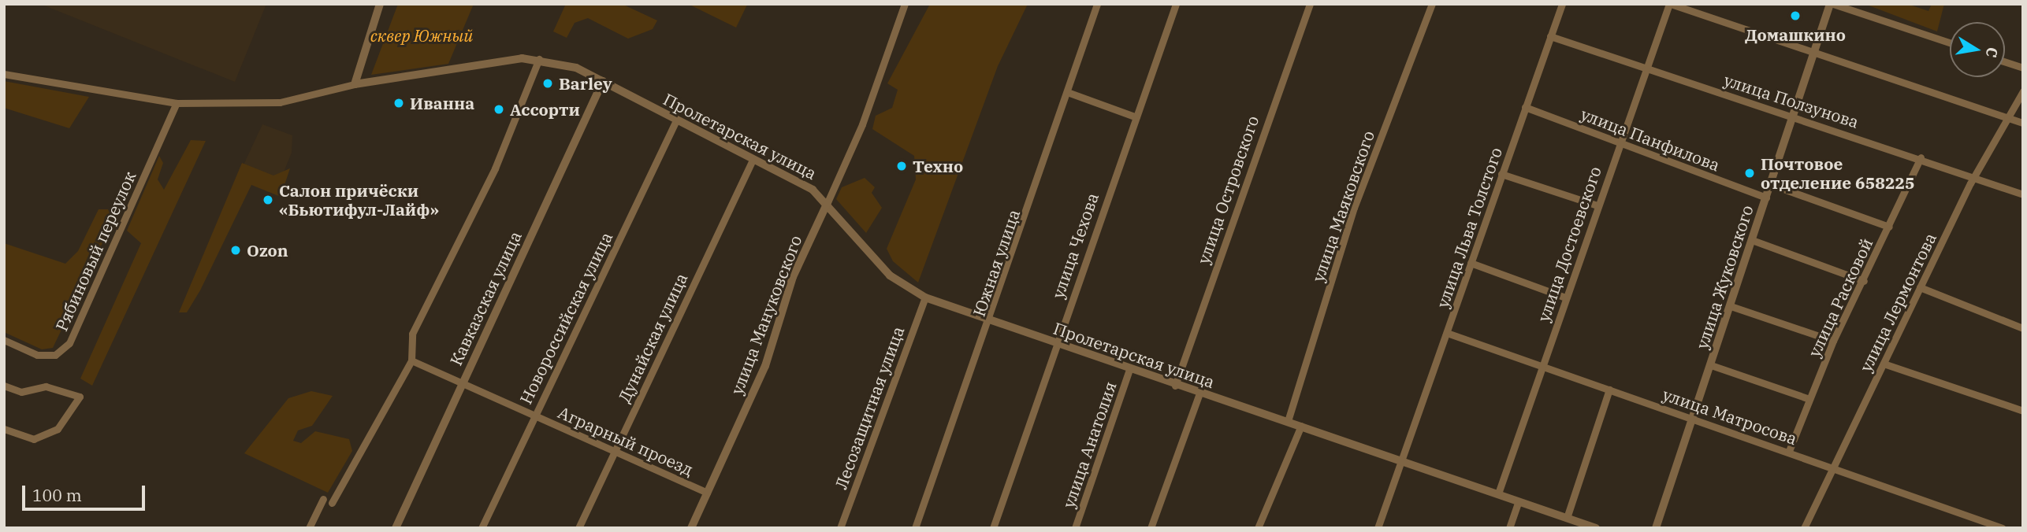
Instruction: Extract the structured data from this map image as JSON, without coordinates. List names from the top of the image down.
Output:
{
  "streets": {
    "street": [
      "улица Ползунова",
      "Пролетарская улица",
      "улица Панфилова",
      "улица Островского",
      "улица Маяковского",
      "улица Льва Толстого",
      "улица Достоевского",
      "улица Чехова",
      "Рябиновый переулок",
      "Южная улица",
      "улица Жуковского",
      "улица Расковой",
      "Кавказская улица",
      "улица Лермонтова",
      "улица Мануковского",
      "Новороссийская улица",
      "Дунайская улица",
      "Лесозащитная улица",
      "улица Матросова",
      "Аграрный проезд",
      "улица Анатолия"
    ]
  },
  "crossings": [
    ["улица Ползунова", "улица Льва Толстого"],
    ["улица Ползунова", "улица Достоевского"],
    ["улица Ползунова", "улица Жуковского"],
    ["улица Ползунова", "улица Расковой"],
    ["улица Ползунова", "улица Лермонтова"],
    ["Пролетарская улица", "улица Островского"],
    ["Пролетарская улица", "улица Маяковского"],
    ["Пролетарская улица", "улица Льва Толстого"],
    ["Пролетарская улица", "улица Достоевского"],
    ["Пролетарская улица", "улица Чехова"],
    ["Пролетарская улица", "Рябиновый переулок"],
    ["Пролетарская улица", "Южная улица"],
    ["Пролетарская улица", "Кавказская улица"],
    ["Пролетарская улица", "улица Мануковского"],
    ["Пролетарская улица", "Новороссийская улица"],
    ["Пролетарская улица", "Дунайская улица"],
    ["Пролетарская улица", "Лесозащитная улица"],
    ["Пролетарская улица", "улица Анатолия"],
    ["улица Панфилова", "улица Льва Толстого"],
    ["улица Панфилова", "улица Достоевского"],
    ["улица Панфилова", "улица Жуковского"],
    ["улица Льва Толстого", "улица Матросова"],
    ["улица Достоевского", "улица Матросова"],
    ["улица Жуковского", "улица Матросова"],
    ["улица Расковой", "улица Матросова"],
    ["Кавказская улица", "Аграрный проезд"],
    ["улица Лермонтова", "улица Матросова"],
    ["улица Мануковского", "Аграрный проезд"],
    ["Новороссийская улица", "Аграрный проезд"],
    ["Дунайская улица", "Аграрный проезд"]
  ],
  "parks": ["сквер Южный"],
  "places": [
    "Домашкино",
    "Barley",
    "Иванна",
    "Ассорти",
    "Техно",
    "Почтовое отделение 658225",
    "Салон причёски «Бьютифул-Лайф»",
    "Ozon"
  ],
  "scale_bar": "100 m",
  "north": "right"
}
